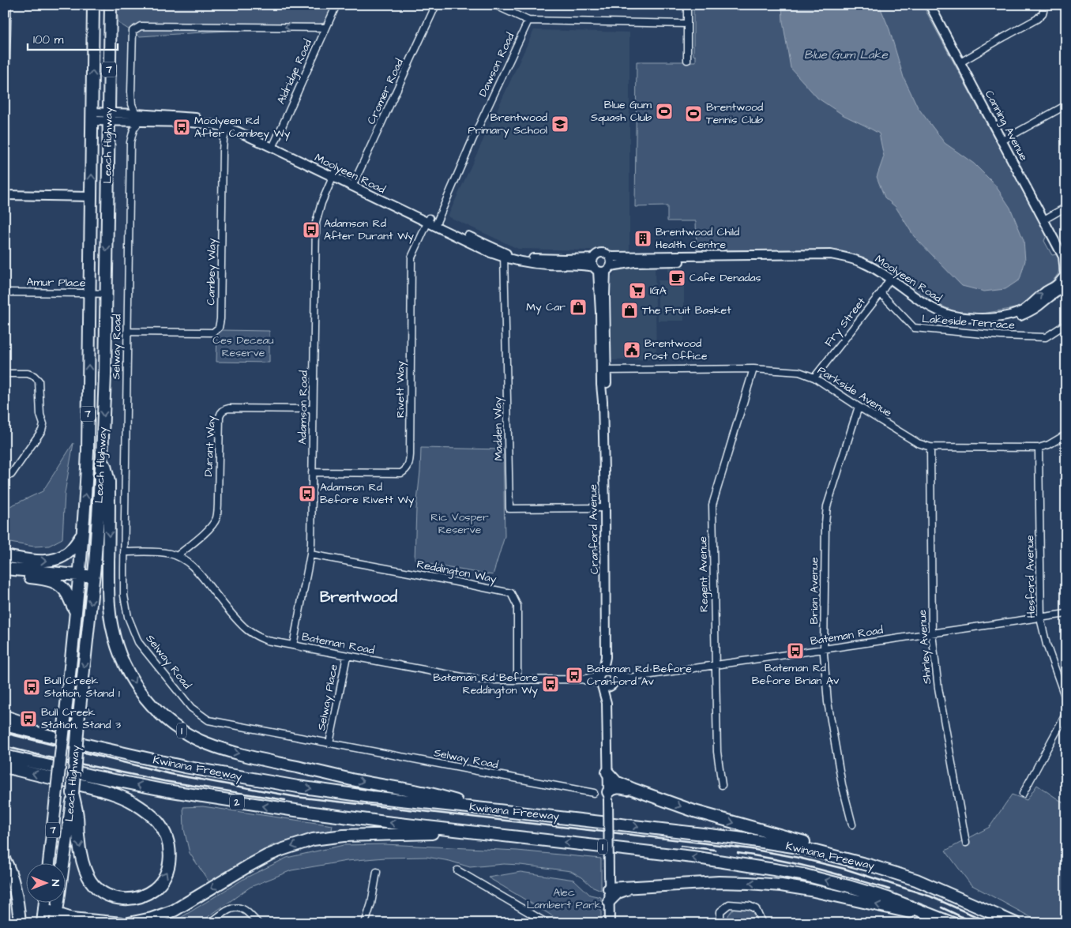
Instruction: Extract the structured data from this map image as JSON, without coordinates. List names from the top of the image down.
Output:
{
  "streets": {
    "highway": [
      "7",
      "Leach Highway",
      "1",
      "Kwinana Freeway",
      "2"
    ],
    "main road": ["Canning Avenue", "Moolyeen Road", "Cranford Avenue"],
    "street": [
      "Dawson Road",
      "Aldridge Road",
      "Cromer Road",
      "Cambey Way",
      "Amur Place",
      "Fry Street",
      "Lakeside Terrace",
      "Selway Road",
      "Rivett Way",
      "Parkside Avenue",
      "Adamson Road",
      "Madden Way",
      "Durant Way",
      "Reddington Way",
      "Regent Avenue",
      "Hesford Avenue",
      "Brian Avenue",
      "Bateman Road",
      "Shirley Avenue",
      "Selway Place"
    ]
  },
  "crossings": [
    ["Dawson Road", "Moolyeen Road"],
    ["Aldridge Road", "Moolyeen Road"],
    ["Cromer Road", "Moolyeen Road"],
    ["Canning Avenue", "Moolyeen Road"],
    ["Leach Highway", "Moolyeen Road"],
    ["Leach Highway", "Amur Place"],
    ["Leach Highway", "1"],
    ["Moolyeen Road", "Cambey Way"],
    ["Moolyeen Road", "Fry Street"],
    ["Moolyeen Road", "Selway Road"],
    ["Moolyeen Road", "Rivett Way"],
    ["Moolyeen Road", "Adamson Road"],
    ["Moolyeen Road", "Madden Way"],
    ["Moolyeen Road", "Cranford Avenue"],
    ["Cambey Way", "Selway Road"],
    ["Fry Street", "Lakeside Terrace"],
    ["Fry Street", "Parkside Avenue"],
    ["Selway Road", "Bateman Road"],
    ["Selway Road", "Selway Place"],
    ["Rivett Way", "Adamson Road"],
    ["Parkside Avenue", "Cranford Avenue"],
    ["Parkside Avenue", "Regent Avenue"],
    ["Parkside Avenue", "Hesford Avenue"],
    ["Parkside Avenue", "Brian Avenue"],
    ["Parkside Avenue", "Shirley Avenue"],
    ["Adamson Road", "Durant Way"],
    ["Adamson Road", "Reddington Way"],
    ["Adamson Road", "Bateman Road"],
    ["Madden Way", "Cranford Avenue"],
    ["Durant Way", "Bateman Road"],
    ["Cranford Avenue", "Bateman Road"],
    ["Reddington Way", "Bateman Road"],
    ["Regent Avenue", "Bateman Road"],
    ["Hesford Avenue", "Bateman Road"],
    ["Brian Avenue", "Bateman Road"],
    ["Bateman Road", "Shirley Avenue"],
    ["Bateman Road", "Selway Place"],
    ["1", "Kwinana Freeway"],
    ["1", "2"]
  ],
  "districts": ["Brentwood"],
  "water": ["Blue Gum Lake"],
  "parks": ["Ces Deceau Reserve", "Ric Vosper Reserve", "Alec Lambert Park"],
  "places": {
    "sports": ["Blue Gum Squash Club", "Brentwood Tennis Club"],
    "school or university": ["Brentwood Primary School"],
    "bus stop": [
      "Moolyeen Rd After Cambey Wy",
      "Adamson Rd After Durant Wy",
      "Adamson Rd Before Rivett Wy",
      "Bateman Rd Before Brian Av",
      "Bateman Rd Before Cranford Av",
      "Bateman Rd Before Reddington Wy",
      "Bull Creek Station, Stand 1",
      "Bull Creek Station, Stand 3"
    ],
    "building": ["Brentwood Child Health Centre"],
    "cafe": ["Cafe Denadas"],
    "supermarket": ["IGA"],
    "shop": ["My Car", "The Fruit Basket"],
    "public building": ["Brentwood Post Office"]
  },
  "scale_bar": "100 m",
  "north": "right"
}
